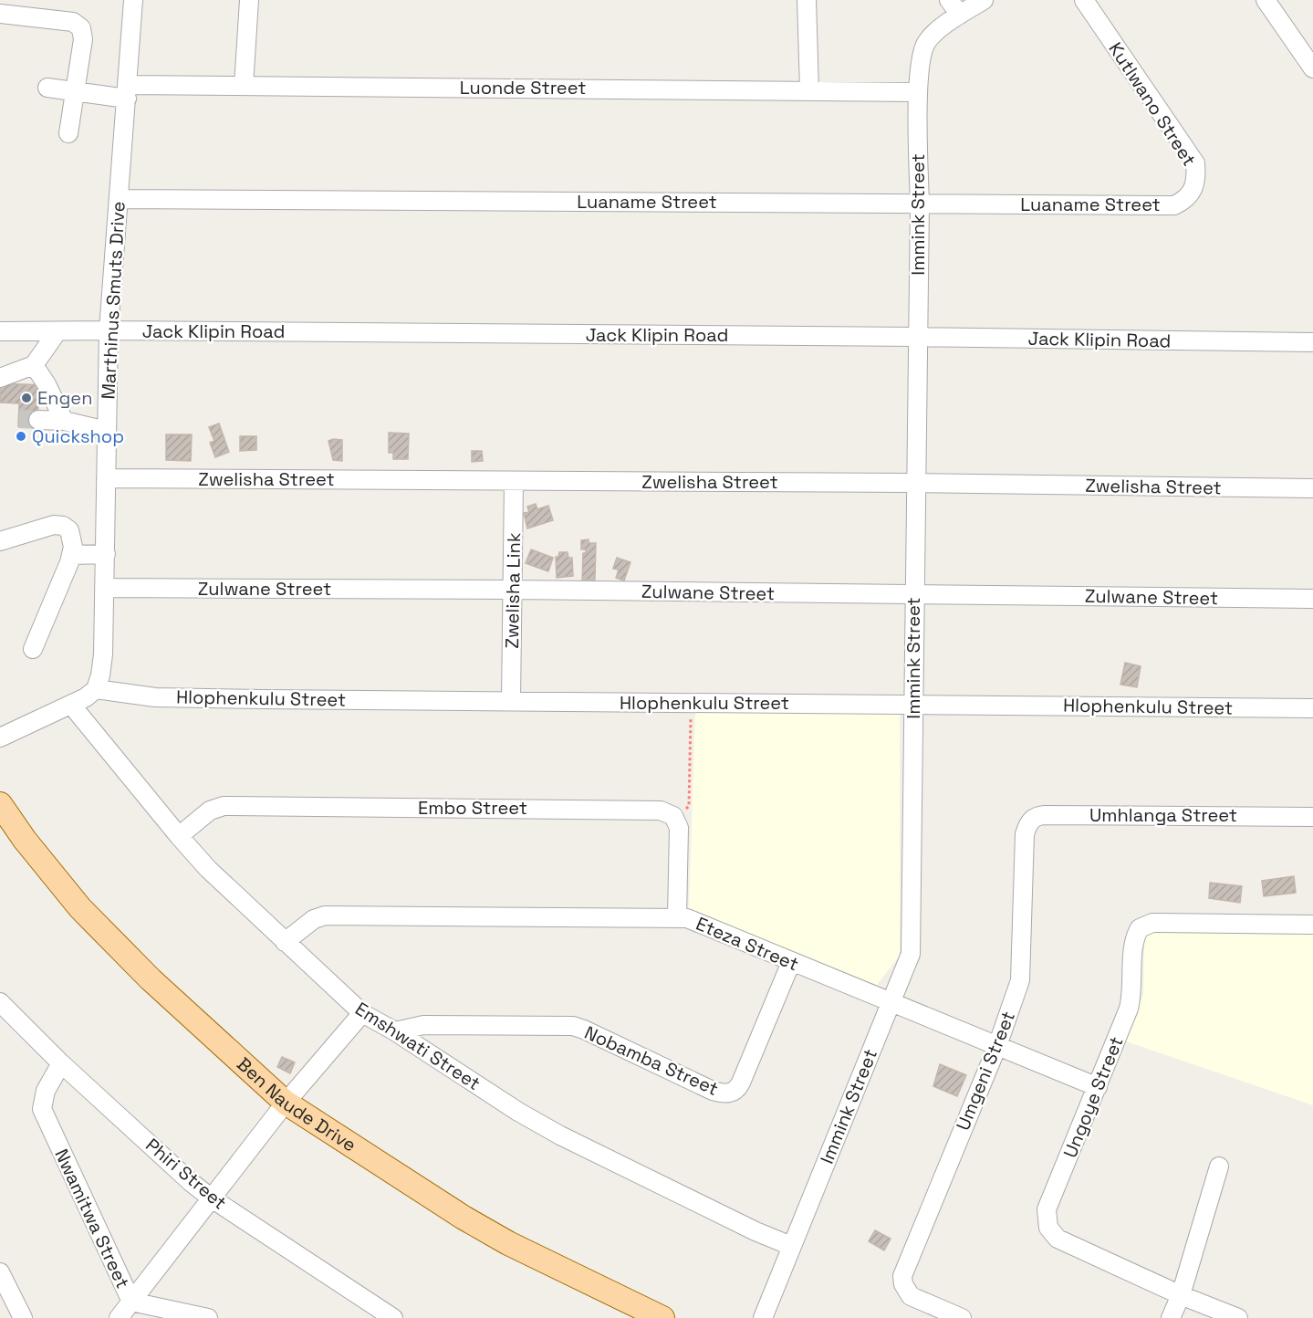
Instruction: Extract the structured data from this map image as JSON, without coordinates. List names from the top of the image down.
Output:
{
  "streets": {
    "main road": ["Ben Naude Drive"],
    "street": [
      "Luonde Street",
      "Kutlwano Street",
      "Luaname Street",
      "Immink Street",
      "Marthinus Smuts Drive",
      "Jack Klipin Road",
      "Zwelisha Street",
      "Zulwane Street",
      "Zwelisha Link",
      "Hlophenkulu Street",
      "Embo Street",
      "Umhlanga Street",
      "Eteza Street",
      "Emshwati Street",
      "Nobamba Street",
      "Umgeni Street",
      "Ungoye Street",
      "Phiri Street",
      "Nwamitwa Street"
    ]
  },
  "crossings": [
    ["Luonde Street", "Immink Street"],
    ["Luonde Street", "Marthinus Smuts Drive"],
    ["Kutlwano Street", "Luaname Street"],
    ["Luaname Street", "Immink Street"],
    ["Luaname Street", "Marthinus Smuts Drive"],
    ["Immink Street", "Jack Klipin Road"],
    ["Immink Street", "Zwelisha Street"],
    ["Immink Street", "Zulwane Street"],
    ["Immink Street", "Hlophenkulu Street"],
    ["Immink Street", "Eteza Street"],
    ["Immink Street", "Emshwati Street"],
    ["Marthinus Smuts Drive", "Jack Klipin Road"],
    ["Marthinus Smuts Drive", "Zwelisha Street"],
    ["Marthinus Smuts Drive", "Zulwane Street"],
    ["Marthinus Smuts Drive", "Hlophenkulu Street"],
    ["Zwelisha Street", "Zwelisha Link"],
    ["Zulwane Street", "Zwelisha Link"],
    ["Zwelisha Link", "Hlophenkulu Street"],
    ["Embo Street", "Emshwati Street"],
    ["Umhlanga Street", "Umgeni Street"],
    ["Eteza Street", "Emshwati Street"],
    ["Eteza Street", "Nobamba Street"],
    ["Eteza Street", "Umgeni Street"],
    ["Eteza Street", "Ungoye Street"],
    ["Emshwati Street", "Nobamba Street"],
    ["Phiri Street", "Nwamitwa Street"]
  ],
  "places": ["Engen", "Quickshop"]
}
